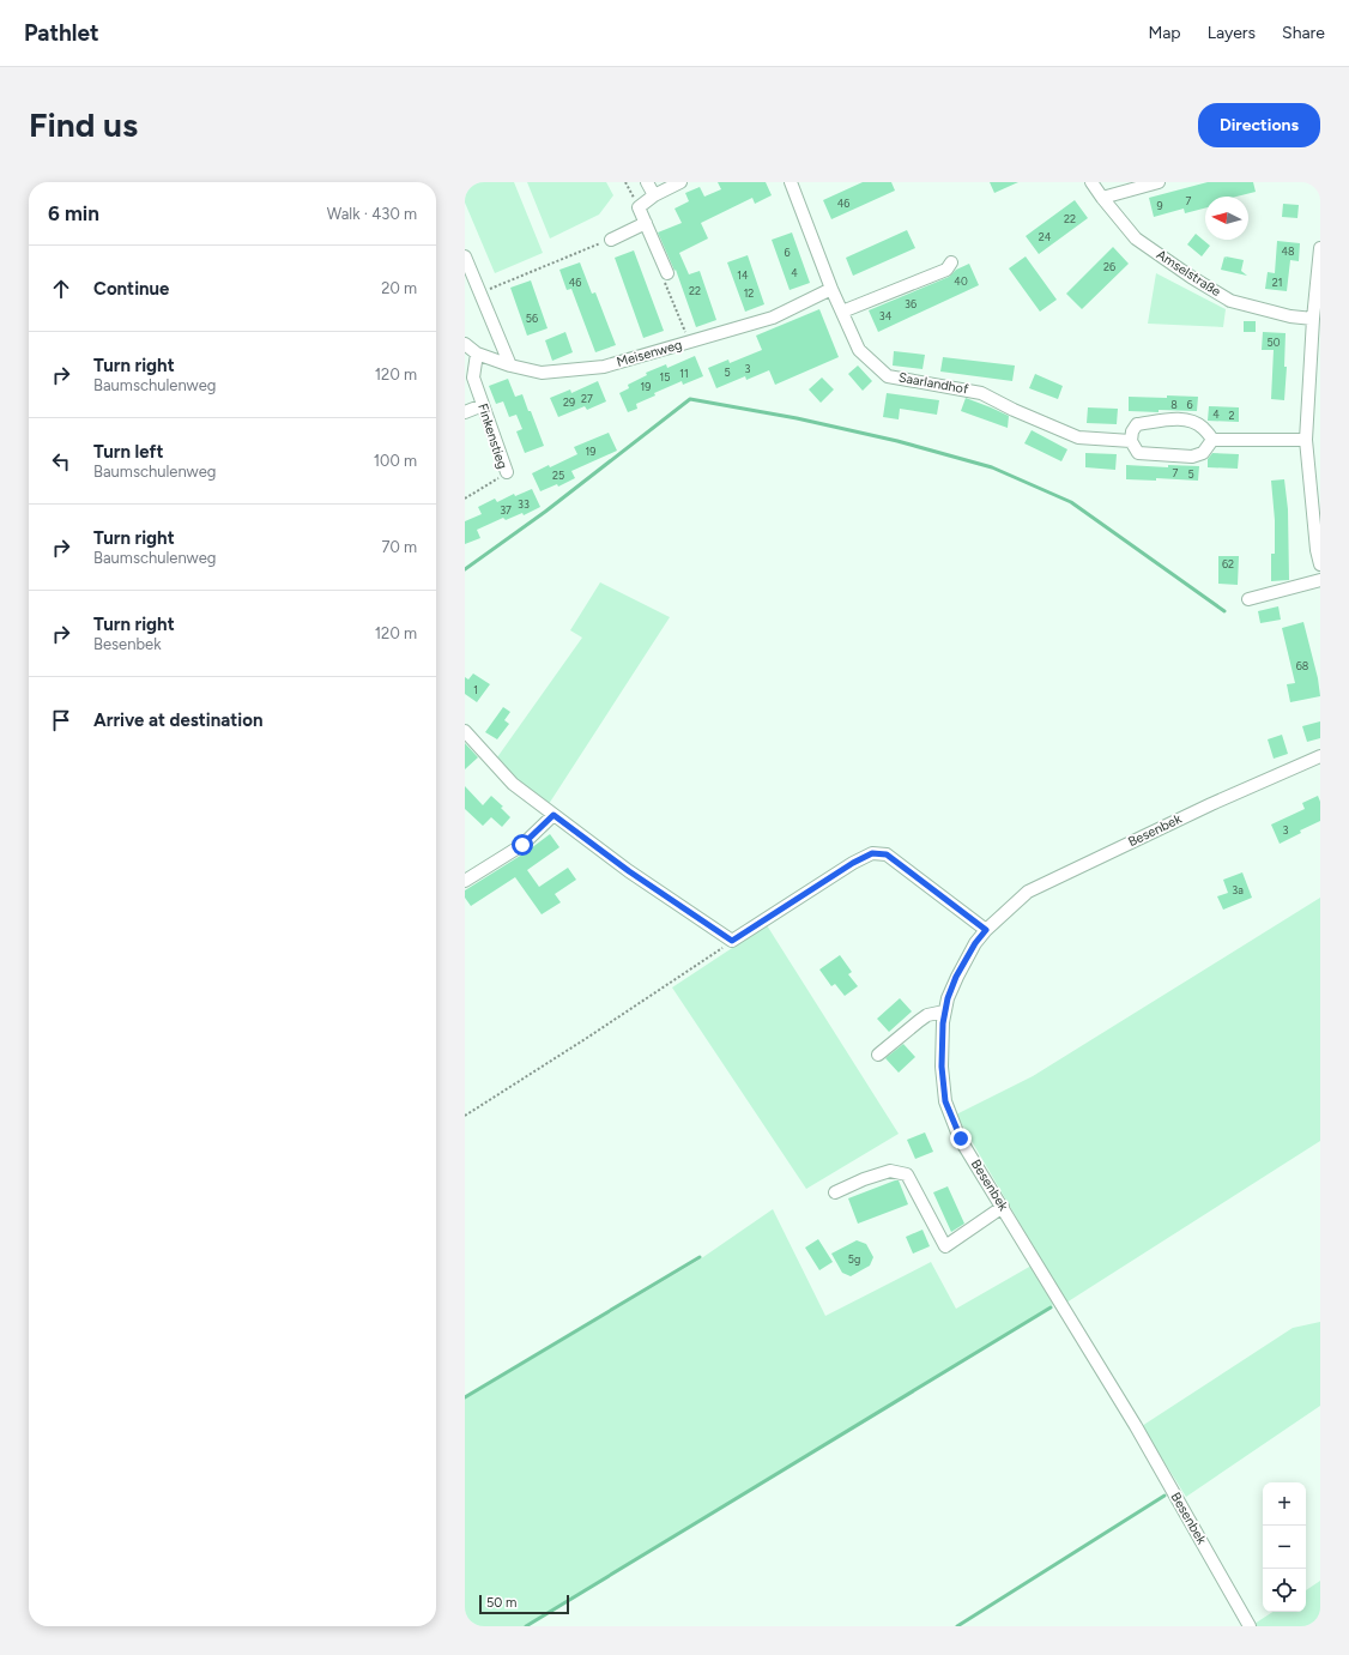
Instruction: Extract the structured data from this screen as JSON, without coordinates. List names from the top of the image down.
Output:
{
  "streets": {
    "street": [
      "Amselstraße",
      "Meisenweg",
      "Saarlandhof",
      "Finkenstieg",
      "Besenbek"
    ]
  },
  "crossings": [
    ["Meisenweg", "Saarlandhof"],
    ["Meisenweg", "Finkenstieg"]
  ],
  "house_numbers": [
    "7",
    "46",
    "9",
    "22",
    "24",
    "48",
    "6",
    "26",
    "4",
    "14",
    "40",
    "46",
    "21",
    "22",
    "12",
    "36",
    "34",
    "56",
    "50",
    "3",
    "5",
    "11",
    "15",
    "19",
    "27",
    "29",
    "8",
    "6",
    "4",
    "2",
    "19",
    "7",
    "5",
    "25",
    "33",
    "37",
    "62",
    "68",
    "1",
    "3",
    "3a",
    "5g"
  ],
  "scale_bar": "50 m",
  "north": "left",
  "page": {
    "header": "Pathlet",
    "nav": ["Map", "Layers", "Share"],
    "buttons": "Directions",
    "title": "Find us",
    "heading": ["6 min", "Walk · 430 m"],
    "list": [
      ["Continue", "20 m"],
      ["Turn right", "Baumschulenweg", "120 m"],
      ["Turn left", "Baumschulenweg", "100 m"],
      ["Turn right", "Baumschulenweg", "70 m"],
      ["Turn right", "Besenbek", "120 m"],
      "Arrive at destination"
    ],
    "map_buttons": ["+", "−"],
    "scale": "50 m"
  }
}
